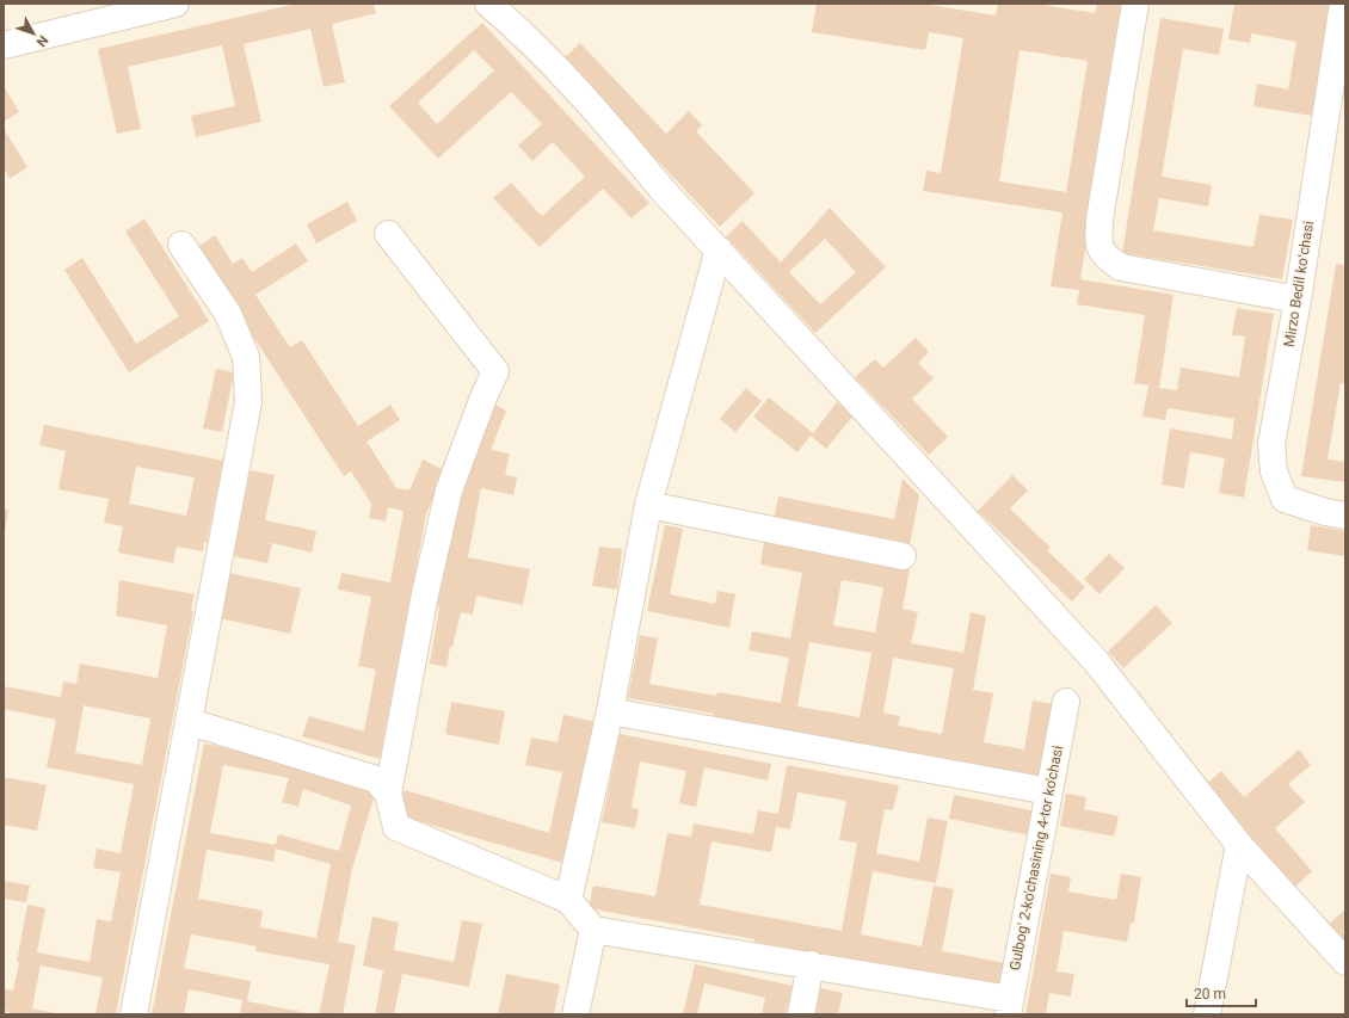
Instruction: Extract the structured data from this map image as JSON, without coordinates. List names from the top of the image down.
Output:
{
  "streets": {
    "street": ["Mirzo Bedil koʻchasi", "Gulbog' 2-ko'chasining 4-tor ko'chasi"]
  },
  "scale_bar": "20 m",
  "north": "bottom right"
}
